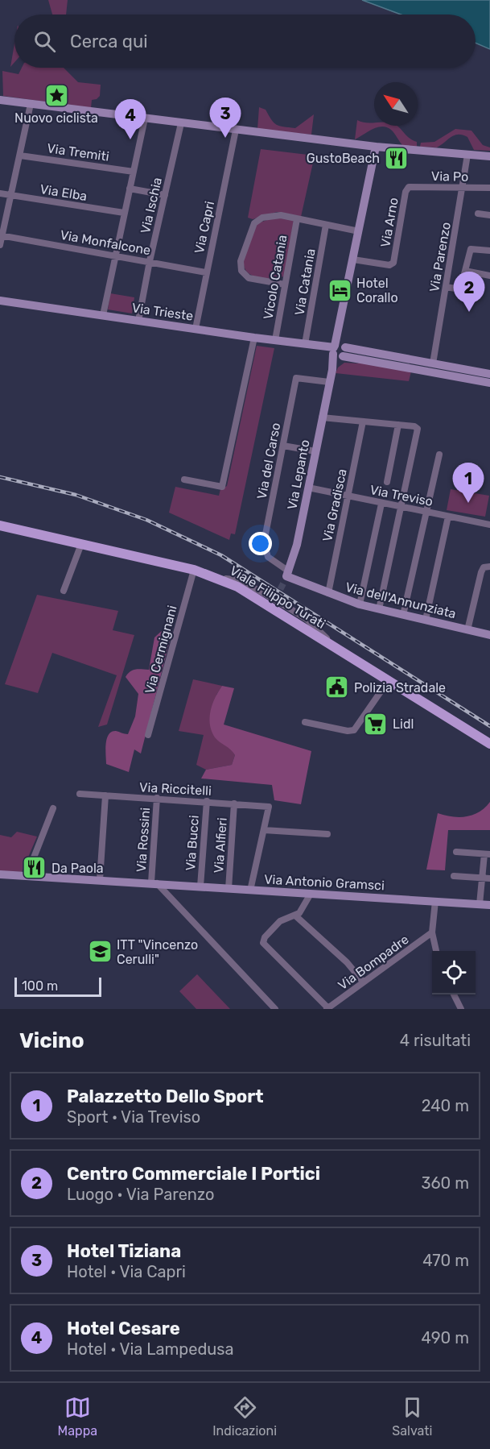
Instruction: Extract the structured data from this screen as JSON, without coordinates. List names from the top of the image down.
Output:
{
  "streets": {
    "main road": ["Viale Filippo Turati"],
    "street": [
      "Via Tremiti",
      "Via Po",
      "Via Elba",
      "Via Ischia",
      "Via Arno",
      "Via Capri",
      "Via Monfalcone",
      "Via Parenzo",
      "Vicolo Catania",
      "Via Catania",
      "Via Trieste",
      "Via del Carso",
      "Via Lepanto",
      "Via Treviso",
      "Via Gradisca",
      "Via dell'Annunziata",
      "Via Cermignani",
      "Via Riccitelli",
      "Via Rossini",
      "Via Bucci",
      "Via Alfieri",
      "Via Antonio Gramsci",
      "Via Bompadre"
    ]
  },
  "crossings": [
    ["Via Po", "Via Arno"],
    ["Via Po", "Via Parenzo"],
    ["Via Ischia", "Via Monfalcone"],
    ["Via Ischia", "Via Trieste"],
    ["Via Arno", "Via Lepanto"],
    ["Via Capri", "Via Monfalcone"],
    ["Via Capri", "Via Trieste"],
    ["Vicolo Catania", "Via Trieste"],
    ["Via Catania", "Via Trieste"],
    ["Via Trieste", "Via Lepanto"],
    ["Via del Carso", "Via Lepanto"],
    ["Via del Carso", "Via dell'Annunziata"],
    ["Via Lepanto", "Via Treviso"],
    ["Via Lepanto", "Via dell'Annunziata"],
    ["Via Treviso", "Via Gradisca"],
    ["Via Gradisca", "Via dell'Annunziata"],
    ["Viale Filippo Turati", "Via Cermignani"],
    ["Via Riccitelli", "Via Rossini"],
    ["Via Riccitelli", "Via Bucci"],
    ["Via Riccitelli", "Via Alfieri"],
    ["Via Rossini", "Via Antonio Gramsci"],
    ["Via Bucci", "Via Antonio Gramsci"],
    ["Via Alfieri", "Via Antonio Gramsci"]
  ],
  "places": {
    "place": ["Nuovo ciclista"],
    "restaurant": ["GustoBeach", "Da Paola"],
    "hotel": ["Hotel Corallo"],
    "public building": ["Polizia Stradale"],
    "supermarket": ["Lidl"],
    "school or university": ["ITT \"Vincenzo Cerulli\""]
  },
  "scale_bar": "100 m",
  "north": "top left",
  "page": {
    "search": "Cerca qui",
    "pins": [
      "3",
      "4",
      "2",
      "1"
    ],
    "scale": "100 m",
    "heading": ["Vicino", "4 risultati"],
    "list": [
      {
        "mark": "1",
        "name": "Palazzetto Dello Sport",
        "note": "Sport · Via Treviso",
        "value": "240 m"
      },
      {
        "mark": "2",
        "name": "Centro Commerciale I Portici",
        "note": "Luogo · Via Parenzo",
        "value": "360 m"
      },
      {
        "mark": "3",
        "name": "Hotel Tiziana",
        "note": "Hotel · Via Capri",
        "value": "470 m"
      },
      {
        "mark": "4",
        "name": "Hotel Cesare",
        "note": "Hotel · Via Lampedusa",
        "value": "490 m"
      }
    ],
    "nav": ["Mappa", "Indicazioni", "Salvati"]
  }
}
